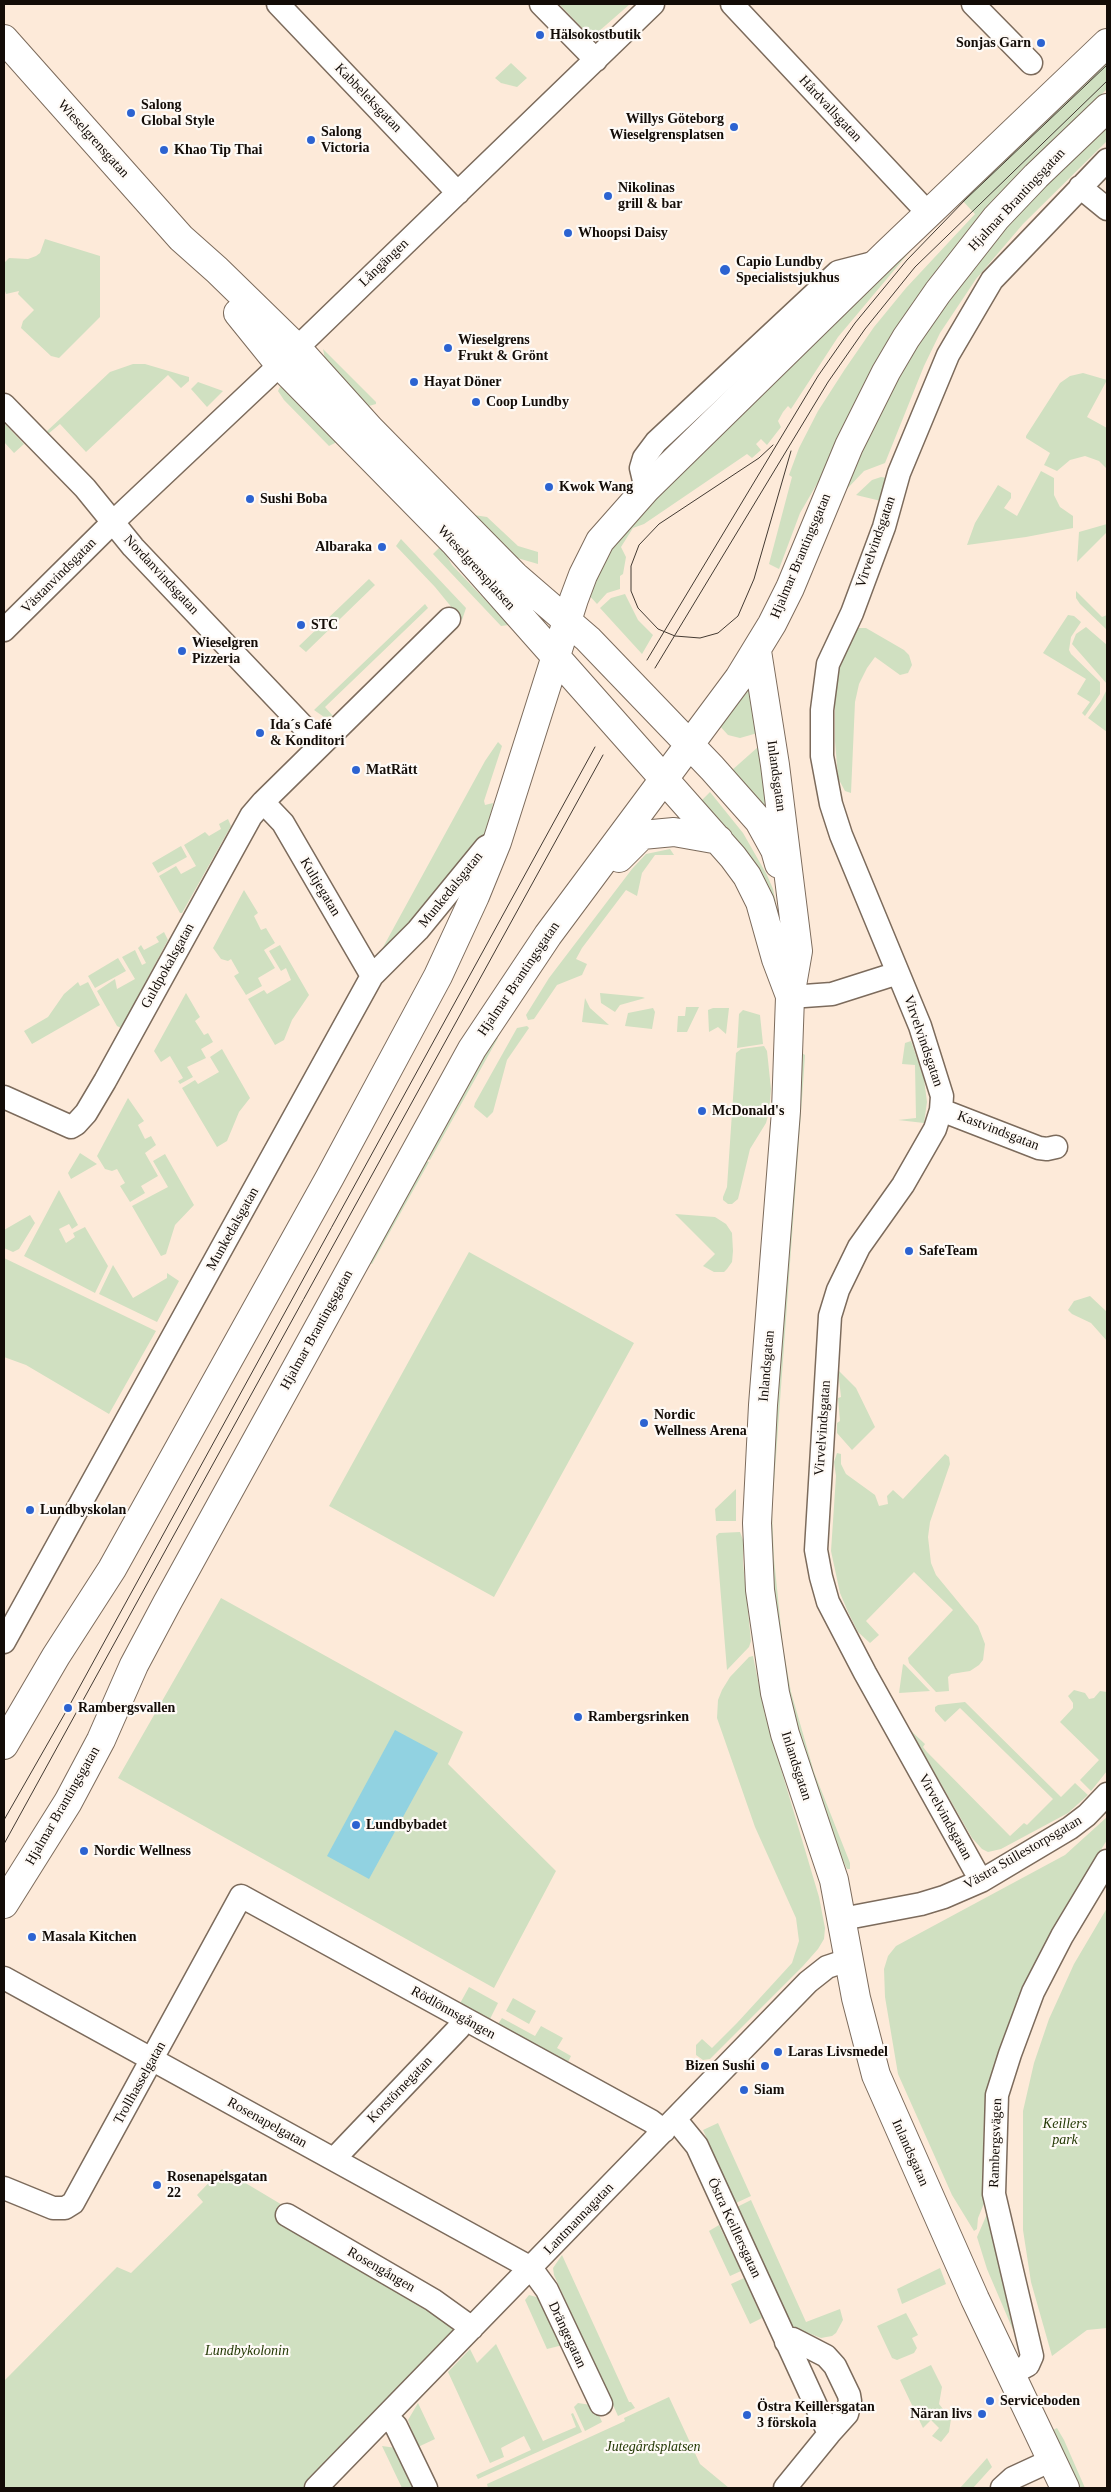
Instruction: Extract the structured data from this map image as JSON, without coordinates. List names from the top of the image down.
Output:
{
  "streets": {
    "main road": [
      "Wieselgrensgatan",
      "Hjalmar Brantingsgatan",
      "Wieselgrensplatsen",
      "Inlandsgatan"
    ],
    "street": [
      "Kabbeleksgatan",
      "Hårdvallsgatan",
      "Långängen",
      "Virvelvindsgatan",
      "Nordanvindsgatan",
      "Västanvindsgatan",
      "Kultjegatan",
      "Munkedalsgatan",
      "Guldpokalsgatan",
      "Kastvindsgatan",
      "Västra Stillestorpsgatan",
      "Rödlönnsgången",
      "Trollhasselgatan",
      "Korstörnegatan",
      "Rosenapelgatan",
      "Rambergsvägen",
      "Lantmannagatan",
      "Östra Keillersgatan",
      "Rosengången",
      "Drängegatan"
    ]
  },
  "crossings": [
    ["Kabbeleksgatan", "Långängen"],
    ["Wieselgrensgatan", "Långängen"],
    ["Wieselgrensgatan", "Wieselgrensplatsen"],
    ["Hjalmar Brantingsgatan", "Wieselgrensplatsen"],
    ["Hjalmar Brantingsgatan", "Inlandsgatan"],
    ["Långängen", "Wieselgrensplatsen"],
    ["Långängen", "Nordanvindsgatan"],
    ["Långängen", "Västanvindsgatan"],
    ["Virvelvindsgatan", "Kastvindsgatan"],
    ["Virvelvindsgatan", "Västra Stillestorpsgatan"],
    ["Wieselgrensplatsen", "Inlandsgatan"],
    ["Nordanvindsgatan", "Västanvindsgatan"],
    ["Inlandsgatan", "Västra Stillestorpsgatan"],
    ["Inlandsgatan", "Rambergsvägen"],
    ["Inlandsgatan", "Lantmannagatan"],
    ["Kultjegatan", "Munkedalsgatan"],
    ["Kultjegatan", "Guldpokalsgatan"],
    ["Rödlönnsgången", "Trollhasselgatan"],
    ["Rödlönnsgången", "Korstörnegatan"],
    ["Rödlönnsgången", "Lantmannagatan"],
    ["Rödlönnsgången", "Östra Keillersgatan"],
    ["Trollhasselgatan", "Rosenapelgatan"],
    ["Korstörnegatan", "Rosenapelgatan"],
    ["Rosenapelgatan", "Lantmannagatan"],
    ["Rosenapelgatan", "Drängegatan"],
    ["Lantmannagatan", "Östra Keillersgatan"],
    ["Lantmannagatan", "Rosengången"],
    ["Lantmannagatan", "Drängegatan"]
  ],
  "parks": ["Keillers park", "Lundbykolonin", "Jutegårdsplatsen"],
  "places": [
    "Hälsokostbutik",
    "Sonjas Garn",
    "Salong Global Style",
    "Willys Göteborg Wieselgrensplatsen",
    "Salong Victoria",
    "Khao Tip Thai",
    "Nikolinas grill & bar",
    "Whoopsi Daisy",
    "Capio Lundby Specialistsjukhus",
    "Wieselgrens Frukt & Grönt",
    "Hayat Döner",
    "Coop Lundby",
    "Kwok Wang",
    "Sushi Boba",
    "Albaraka",
    "STC",
    "Wieselgren Pizzeria",
    "Ida´s Café & Konditori",
    "MatRätt",
    "McDonald's",
    "SafeTeam",
    "Nordic Wellness Arena",
    "Lundbyskolan",
    "Rambergsvallen",
    "Rambergsrinken",
    "Lundbybadet",
    "Nordic Wellness",
    "Masala Kitchen",
    "Laras Livsmedel",
    "Bizen Sushi",
    "Siam",
    "Rosenapelsgatan 22",
    "Serviceboden",
    "Näran livs",
    "Östra Keillersgatan 3 förskola"
  ]
}
